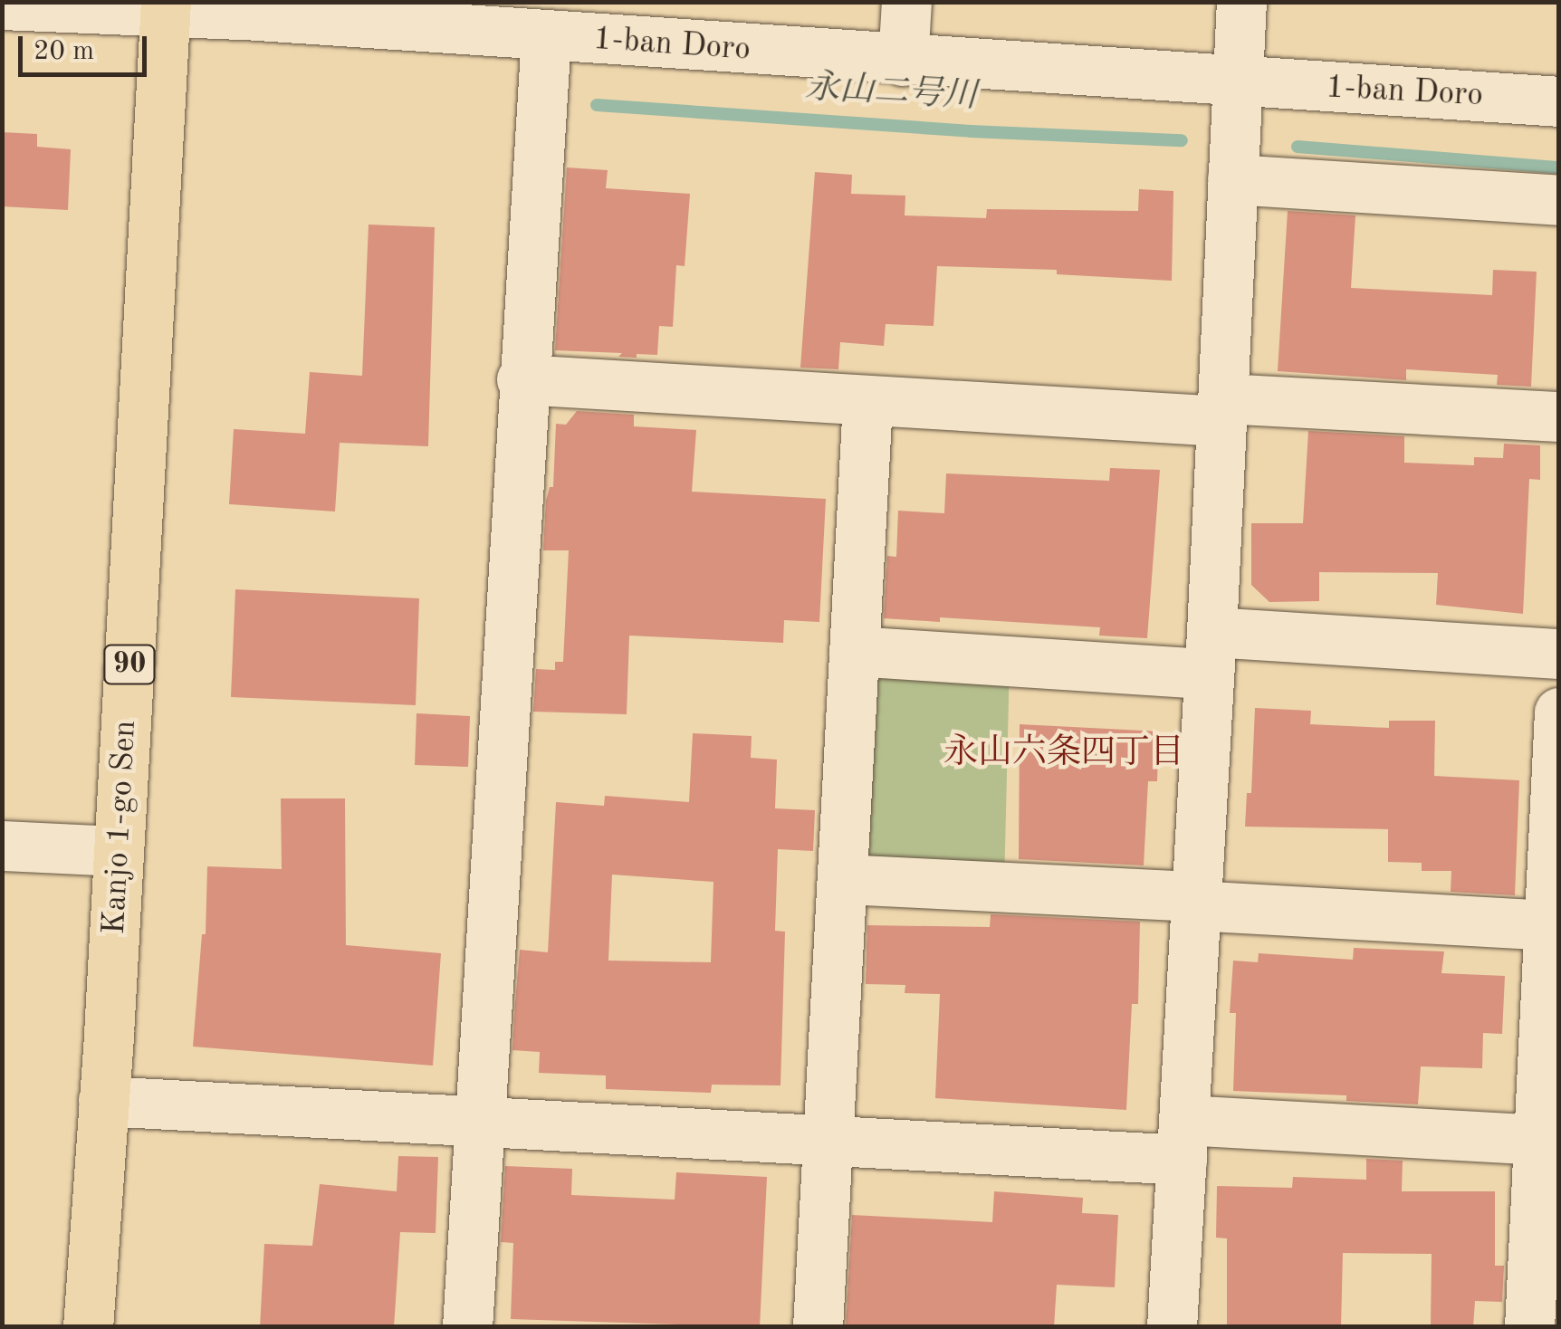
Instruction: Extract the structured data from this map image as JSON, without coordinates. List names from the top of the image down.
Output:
{
  "streets": {
    "main road": ["90", "Kanjo 1-go Sen"],
    "street": ["1-ban Doro"]
  },
  "crossings": [
    ["1-ban Doro", "Kanjo 1-go Sen"]
  ],
  "districts": ["永山六条四丁目"],
  "water": ["永山二号川"],
  "scale_bar": "20 m"
}
